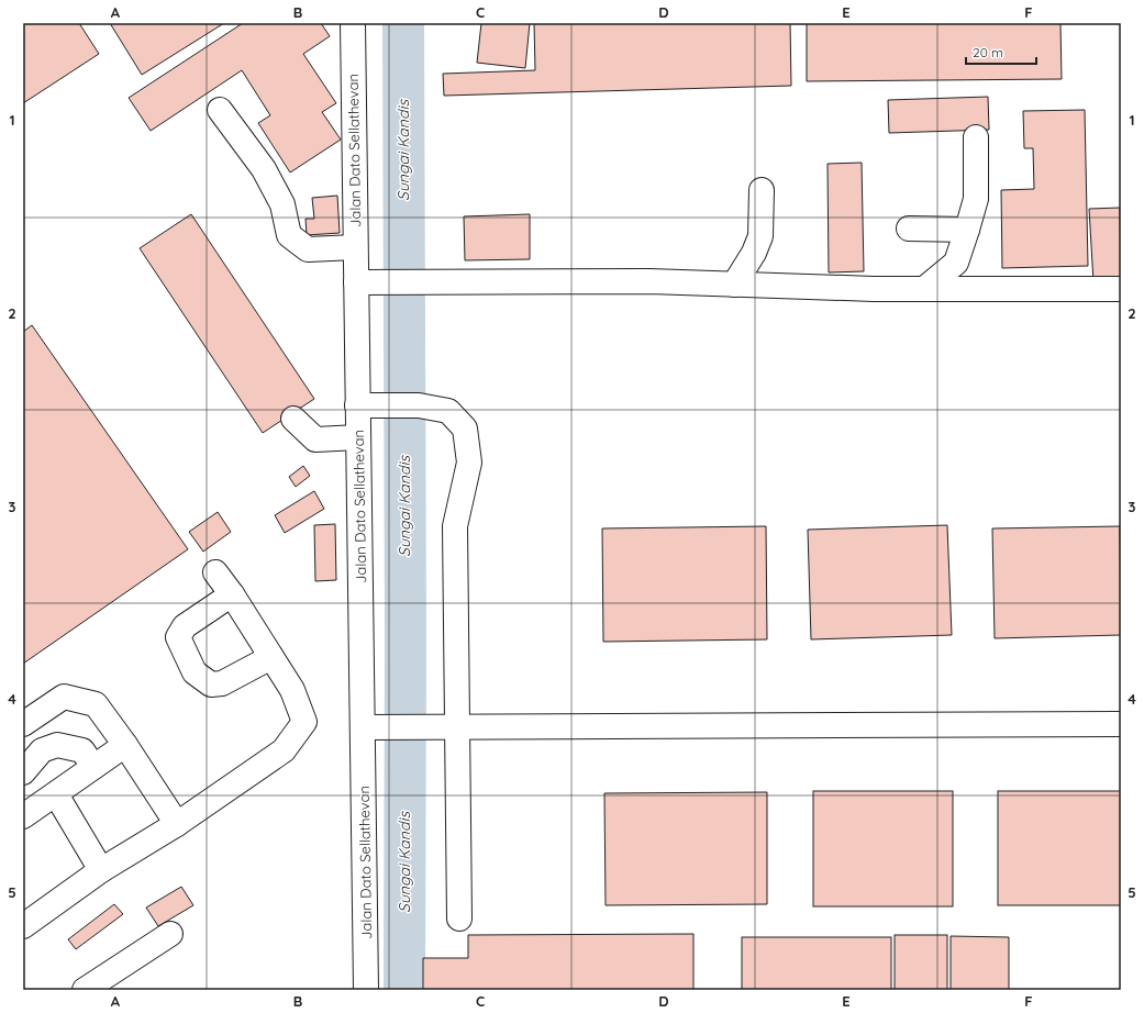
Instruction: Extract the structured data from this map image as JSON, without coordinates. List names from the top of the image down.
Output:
{
  "streets": {
    "street": ["Jalan Dato Sellathevan"]
  },
  "water": ["Sungai Kandis"],
  "scale_bar": "20 m",
  "grid": {
    "columns": [
      "A",
      "B",
      "C",
      "D",
      "E",
      "F"
    ],
    "rows": [
      "1",
      "2",
      "3",
      "4",
      "5"
    ]
  }
}
